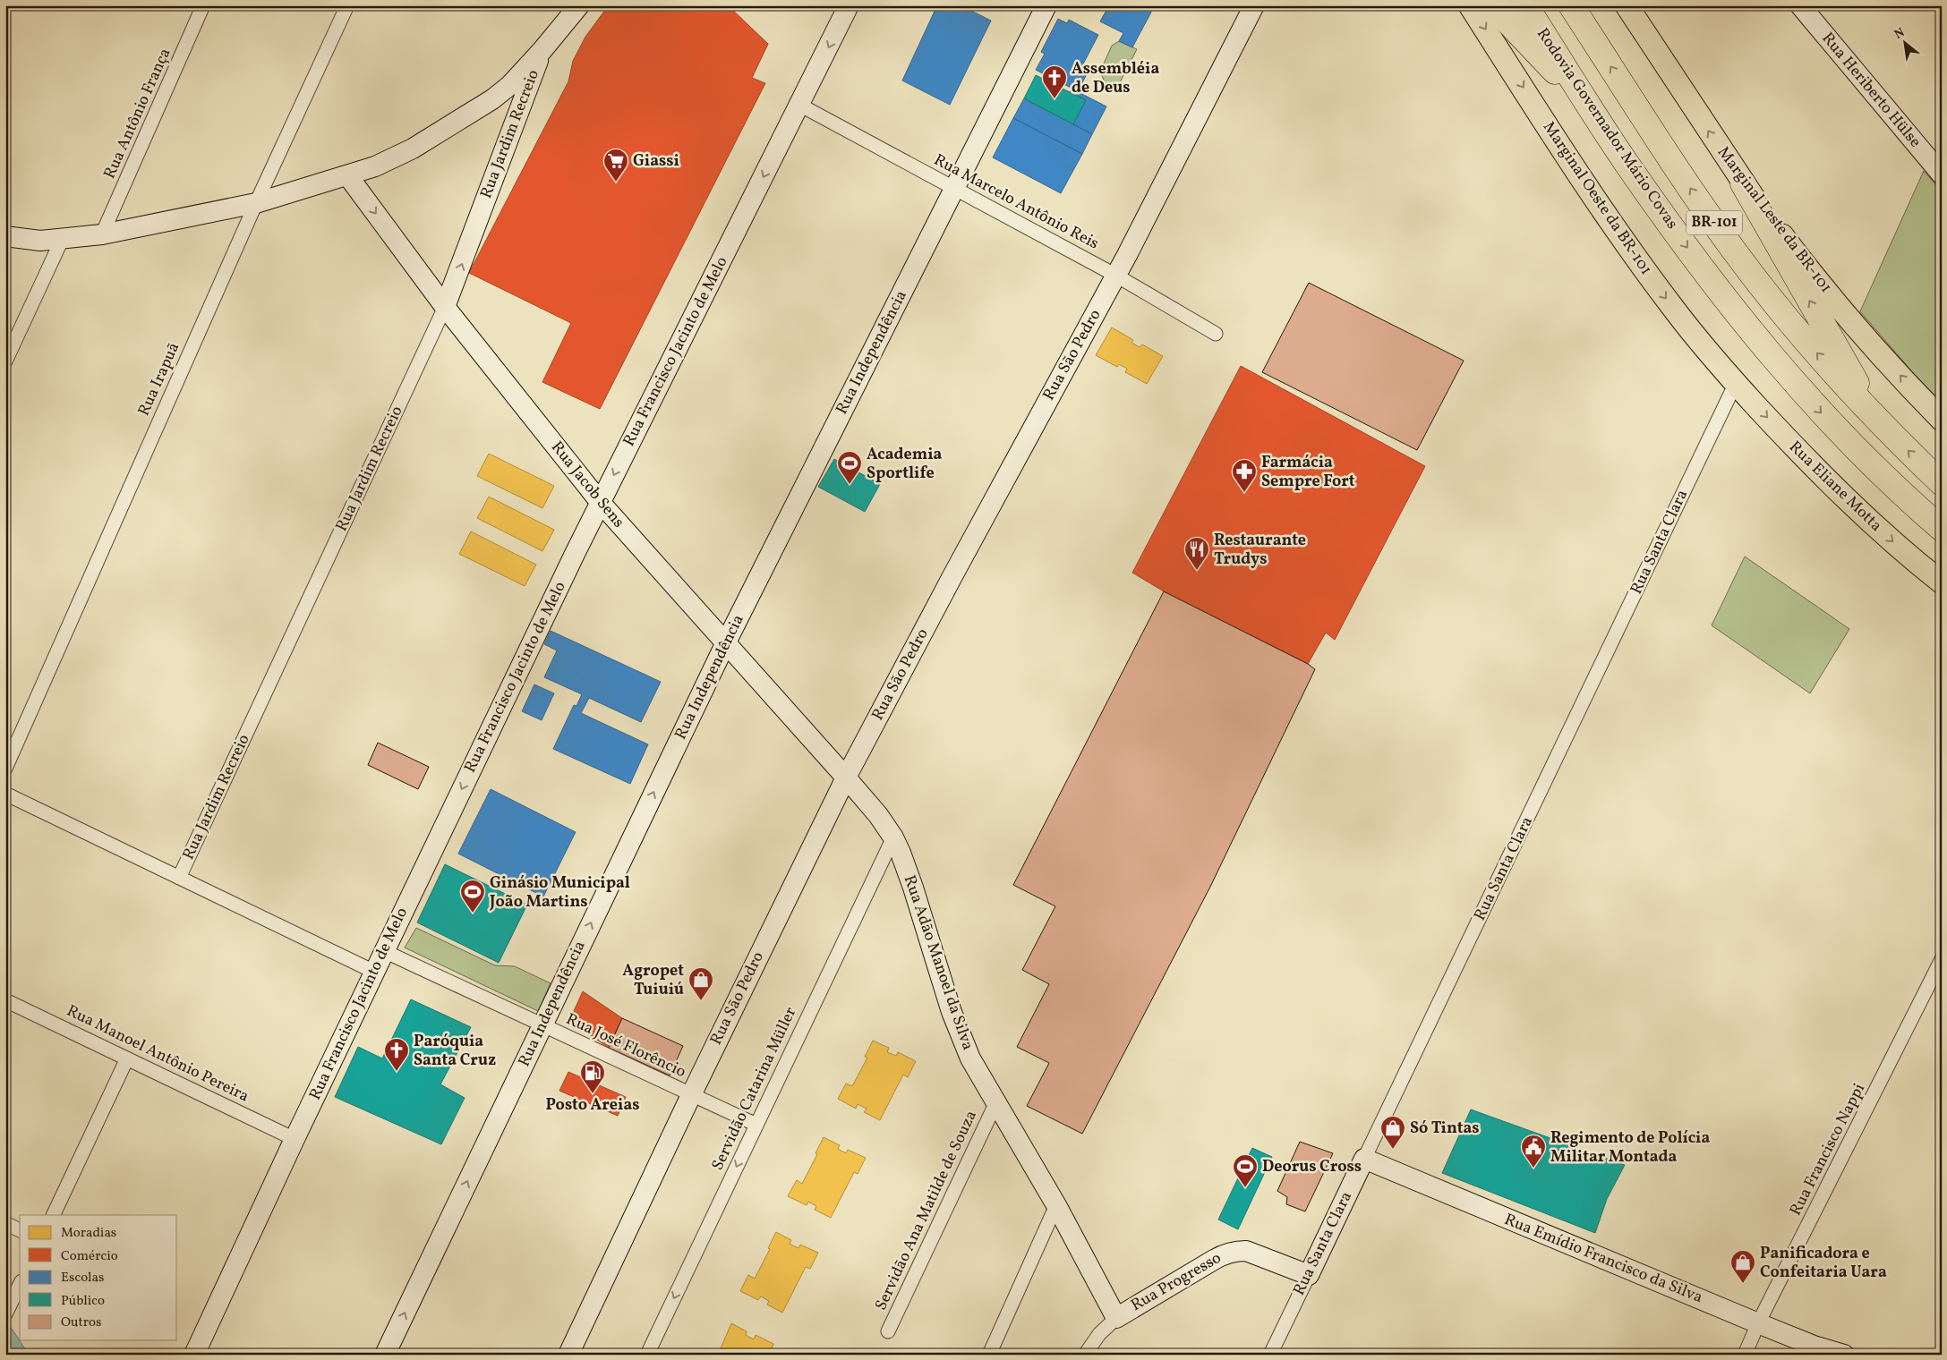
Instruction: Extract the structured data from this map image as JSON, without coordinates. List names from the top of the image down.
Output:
{
  "streets": {
    "highway": ["Rodovia Governador Mário Covas", "BR-101"],
    "main road": ["Marginal Oeste da BR-101", "Marginal Leste da BR-101", "Rua Eliane Motta"],
    "street": [
      "Rua Heriberto Hülse",
      "Rua Antônio França",
      "Rua Jardim Recreio",
      "Rua Marcelo Antônio Reis",
      "Rua Francisco Jacinto de Melo",
      "Rua Independência",
      "Rua São Pedro",
      "Rua Irapuã",
      "Rua Jacob Sens",
      "Rua Santa Clara",
      "Rua Adão Manoel da Silva",
      "Rua José Florêncio",
      "Rua Manoel Antônio Pereira",
      "Servidão Catarina Müller",
      "Rua Francisco Nappi",
      "Servidão Ana Matilde de Souza",
      "Rua Emídio Francisco da Silva",
      "Rua Progresso"
    ]
  },
  "crossings": [
    ["Rua Jardim Recreio", "Rua Jacob Sens"],
    ["Marginal Oeste da BR-101", "Rua Eliane Motta"],
    ["Marginal Oeste da BR-101", "Rua Santa Clara"],
    ["Rua Marcelo Antônio Reis", "Rua Francisco Jacinto de Melo"],
    ["Rua Marcelo Antônio Reis", "Rua Independência"],
    ["Rua Marcelo Antônio Reis", "Rua São Pedro"],
    ["Rua Francisco Jacinto de Melo", "Rua Jacob Sens"],
    ["Rua Francisco Jacinto de Melo", "Rua José Florêncio"],
    ["Rua Francisco Jacinto de Melo", "Rua Manoel Antônio Pereira"],
    ["Rua Independência", "Rua Jacob Sens"],
    ["Rua Independência", "Rua José Florêncio"],
    ["Rua São Pedro", "Rua Jacob Sens"],
    ["Rua São Pedro", "Rua Adão Manoel da Silva"],
    ["Rua São Pedro", "Rua José Florêncio"],
    ["Rua Jacob Sens", "Rua Adão Manoel da Silva"],
    ["Rua Eliane Motta", "Rua Santa Clara"],
    ["Rua Santa Clara", "Rua Emídio Francisco da Silva"],
    ["Rua Santa Clara", "Rua Progresso"],
    ["Rua Adão Manoel da Silva", "Servidão Catarina Müller"],
    ["Rua Adão Manoel da Silva", "Servidão Ana Matilde de Souza"],
    ["Rua Adão Manoel da Silva", "Rua Progresso"],
    ["Rua José Florêncio", "Servidão Catarina Müller"],
    ["Rua Francisco Nappi", "Rua Emídio Francisco da Silva"]
  ],
  "one_way": [
    "Marginal Oeste da BR-101",
    "Marginal Leste da BR-101",
    "Rua Francisco Jacinto de Melo",
    "Rua Independência",
    "Rua Eliane Motta",
    "Servidão Catarina Müller"
  ],
  "places": {
    "church": ["Assembléia de Deus", "Paróquia Santa Cruz"],
    "supermarket": ["Giassi"],
    "sports": ["Academia Sportlife", "Ginásio Municipal João Martins", "Deorus Cross"],
    "pharmacy": ["Farmácia Sempre Fort"],
    "restaurant": ["Restaurante Trudys"],
    "shop": ["Agropet Tuiuiú", "Só Tintas", "Panificadora e Confeitaria Uara"],
    "fuel station": ["Posto Areias"],
    "public building": ["Regimento de Polícia Militar Montada"]
  },
  "legend": [
    "Moradias",
    "Comércio",
    "Escolas",
    "Público",
    "Outros"
  ],
  "north": "top left"
}
